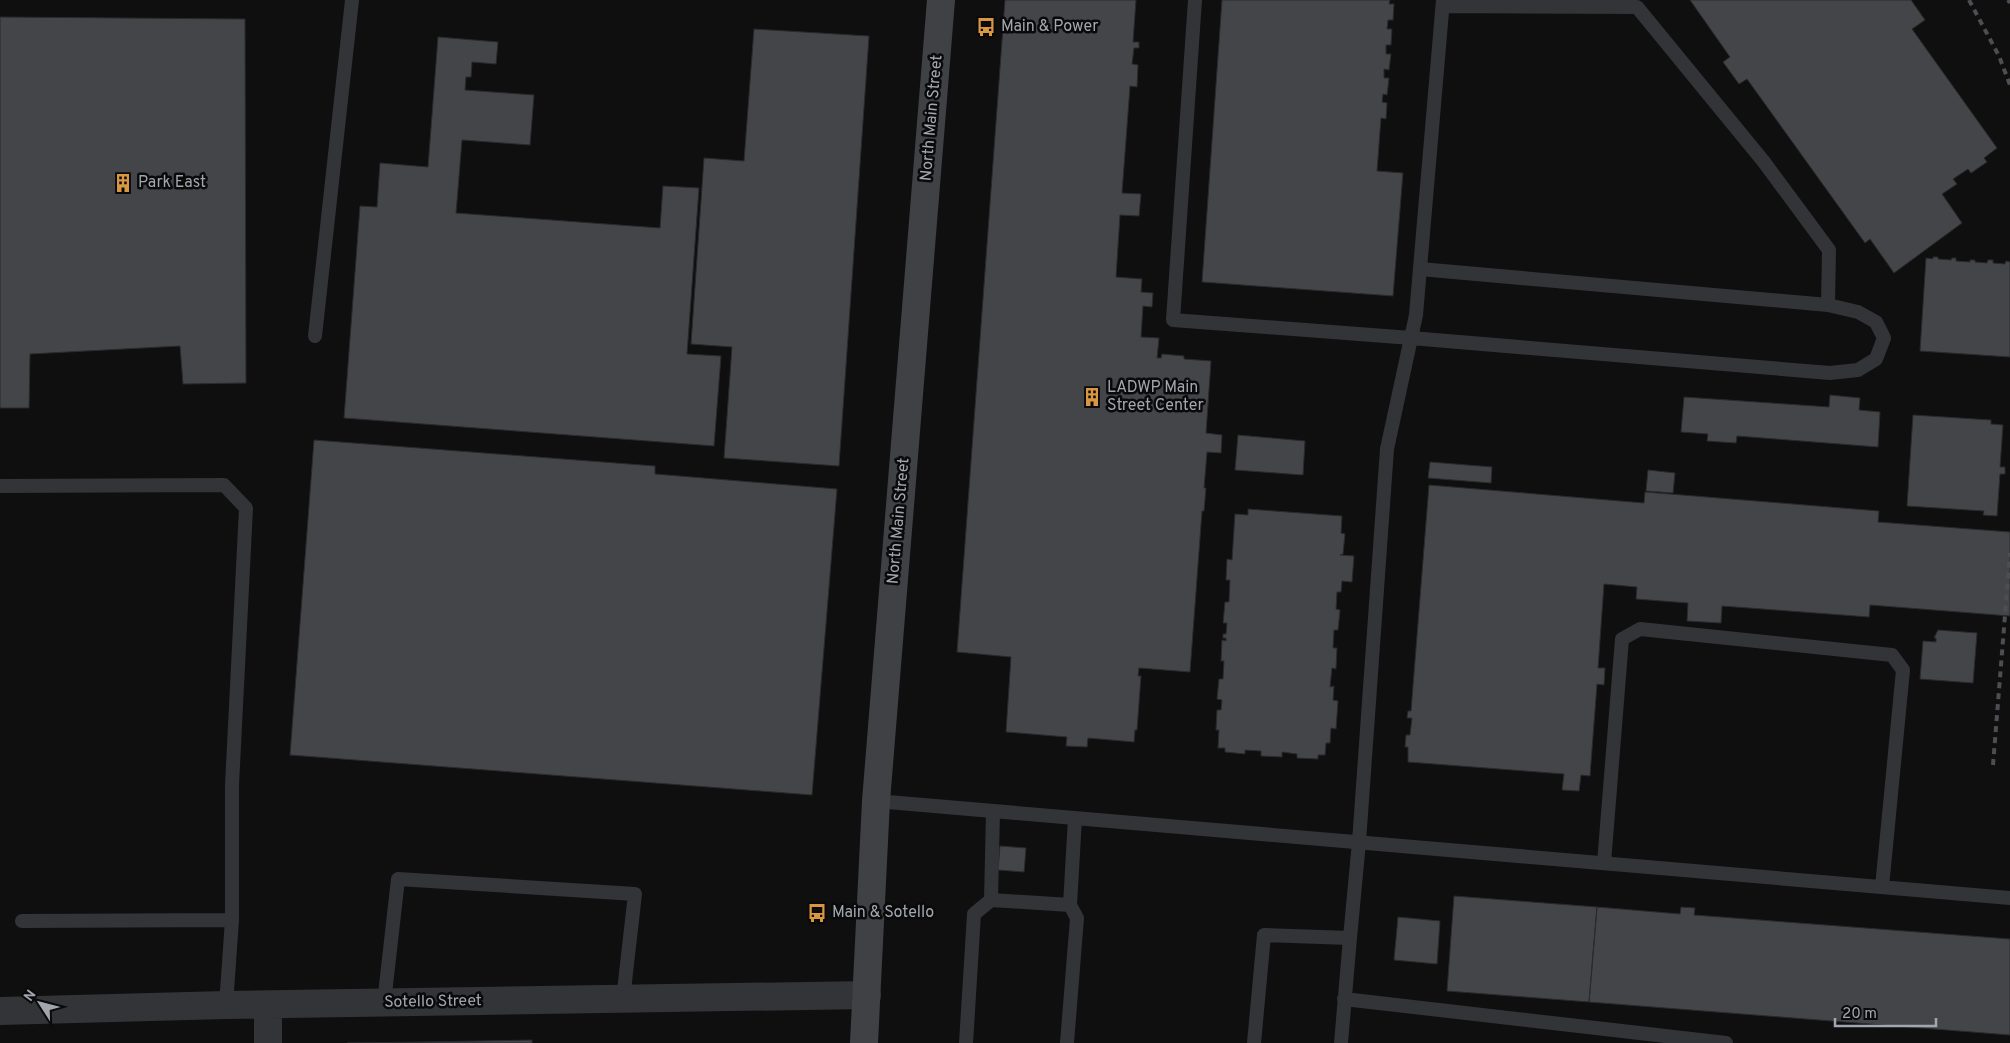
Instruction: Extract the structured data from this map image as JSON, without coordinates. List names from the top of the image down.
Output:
{
  "streets": {
    "main road": ["North Main Street"],
    "street": ["Sotello Street"]
  },
  "crossings": [
    ["North Main Street", "Sotello Street"]
  ],
  "places": {
    "bus stop": ["Main & Power", "Main & Sotello"],
    "building": ["Park East", "LADWP Main Street Center"]
  },
  "scale_bar": "20 m",
  "north": "top left"
}
